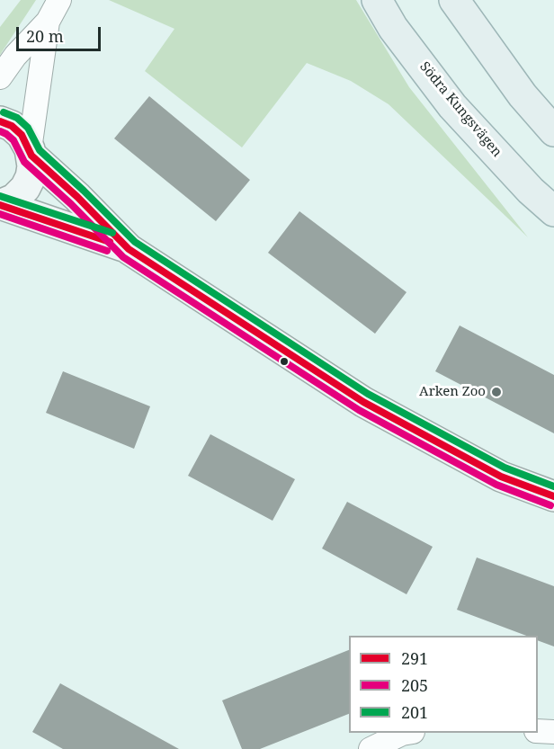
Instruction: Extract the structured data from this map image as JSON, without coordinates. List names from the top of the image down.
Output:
{
  "streets": {
    "main road": ["Södra Kungsvägen"]
  },
  "places": ["Arken Zoo"],
  "lines": ["transit line 201", "transit line 291", "transit line 205"],
  "legend": ["291", "205", "201"],
  "scale_bar": "20 m"
}
